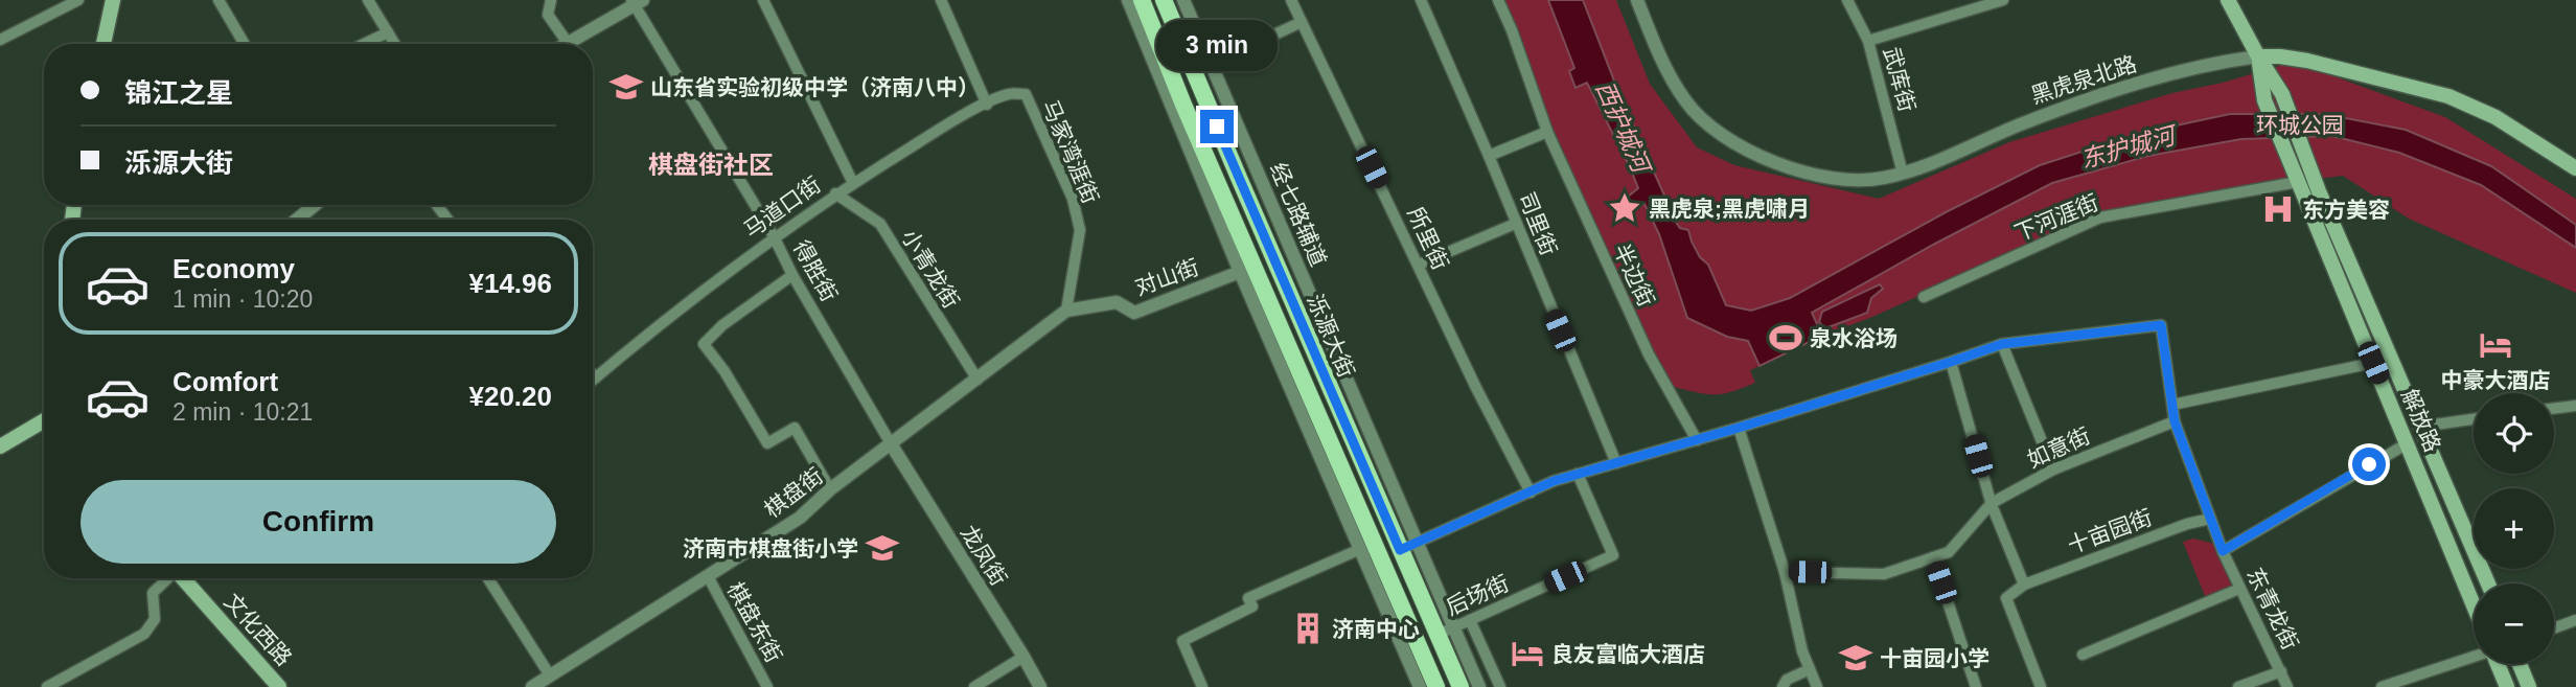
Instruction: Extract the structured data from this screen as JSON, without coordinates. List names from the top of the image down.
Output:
{
  "streets": {
    "main road": [
      "黑虎泉北路",
      "泺源大街",
      "解放路",
      "文化西路"
    ],
    "street": [
      "武库街",
      "马家湾涯街",
      "马道口街",
      "经七路辅道",
      "下河涯街",
      "司里街",
      "所里街",
      "小青龙街",
      "得胜街",
      "半边街",
      "对山街",
      "如意街",
      "棋盘街",
      "十亩园街",
      "龙凤街",
      "后场街",
      "东青龙街",
      "棋盘东街"
    ]
  },
  "crossings": [
    ["武库街", "黑虎泉北路"],
    ["黑虎泉北路", "解放路"],
    ["马家湾涯街", "马道口街"],
    ["马家湾涯街", "对山街"],
    ["马家湾涯街", "棋盘街"],
    ["马道口街", "小青龙街"],
    ["马道口街", "得胜街"],
    ["经七路辅道", "泺源大街"],
    ["经七路辅道", "后场街"],
    ["经七路辅道", "东青龙街"],
    ["下河涯街", "解放路"],
    ["司里街", "东青龙街"],
    ["所里街", "东青龙街"],
    ["小青龙街", "棋盘街"],
    ["得胜街", "棋盘街"],
    ["得胜街", "龙凤街"],
    ["半边街", "东青龙街"],
    ["对山街", "棋盘街"],
    ["泺源大街", "后场街"],
    ["泺源大街", "东青龙街"],
    ["如意街", "东青龙街"],
    ["棋盘街", "龙凤街"],
    ["棋盘街", "棋盘东街"],
    ["十亩园街", "东青龙街"],
    ["后场街", "东青龙街"]
  ],
  "districts": ["棋盘街社区"],
  "water": ["西护城河", "东护城河"],
  "parks": ["环城公园"],
  "places": {
    "school or university": ["山东省实验初级中学（济南八中）", "济南市棋盘街小学", "十亩园小学"],
    "place": ["黑虎泉;黑虎啸月"],
    "hospital": ["东方美容"],
    "sports": ["泉水浴场"],
    "hotel": ["中豪大酒店", "良友富临大酒店"],
    "building": ["济南中心"]
  },
  "page": {
    "bubble": "3 min",
    "banner": ["锦江之星", "泺源大街"],
    "list": [
      {
        "name": "Economy",
        "note": "1 min · 10:20",
        "value": "¥14.96"
      },
      {
        "name": "Comfort",
        "note": "2 min · 10:21",
        "value": "¥20.20"
      }
    ],
    "map_buttons": ["+", "−"],
    "buttons": "Confirm"
  }
}
